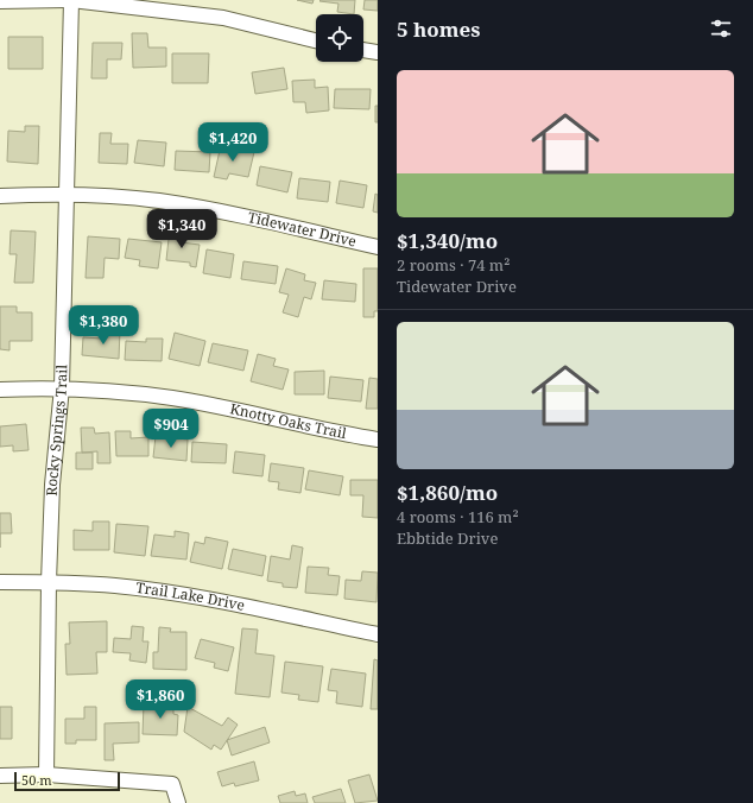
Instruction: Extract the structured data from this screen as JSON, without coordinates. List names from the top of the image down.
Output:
{
  "streets": {
    "street": [
      "Tidewater Drive",
      "Knotty Oaks Trail",
      "Rocky Springs Trail",
      "Trail Lake Drive"
    ]
  },
  "crossings": [
    ["Tidewater Drive", "Rocky Springs Trail"],
    ["Knotty Oaks Trail", "Rocky Springs Trail"],
    ["Rocky Springs Trail", "Trail Lake Drive"]
  ],
  "scale_bar": "50 m",
  "page": {
    "heading": "5 homes",
    "list": [
      {
        "name": "$1,340/mo",
        "note": "2 rooms · 74 m² · Tidewater Drive"
      },
      {
        "name": "$1,860/mo",
        "note": "4 rooms · 116 m² · Ebbtide Drive"
      }
    ],
    "price": [
      "$1,420",
      "$1,340",
      "$1,380",
      "$904",
      "$1,860"
    ],
    "scale": "50 m"
  }
}
